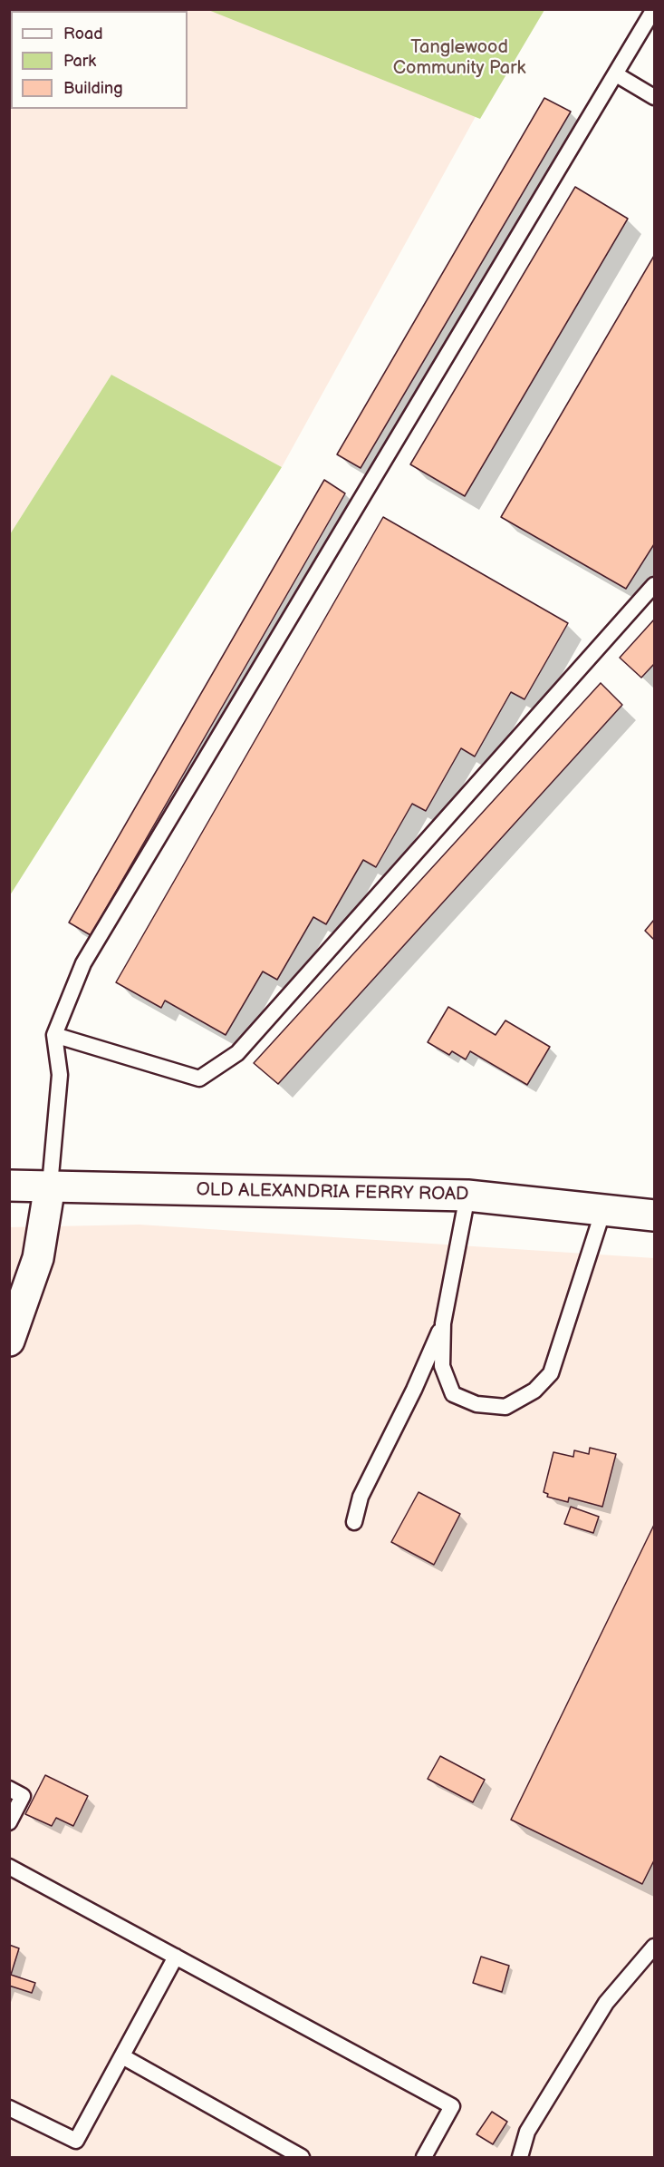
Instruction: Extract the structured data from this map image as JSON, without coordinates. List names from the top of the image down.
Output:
{
  "streets": {
    "main road": ["OLD ALEXANDRIA FERRY ROAD"]
  },
  "parks": ["Tanglewood Community Park"],
  "legend": ["Road", "Park", "Building"]
}
